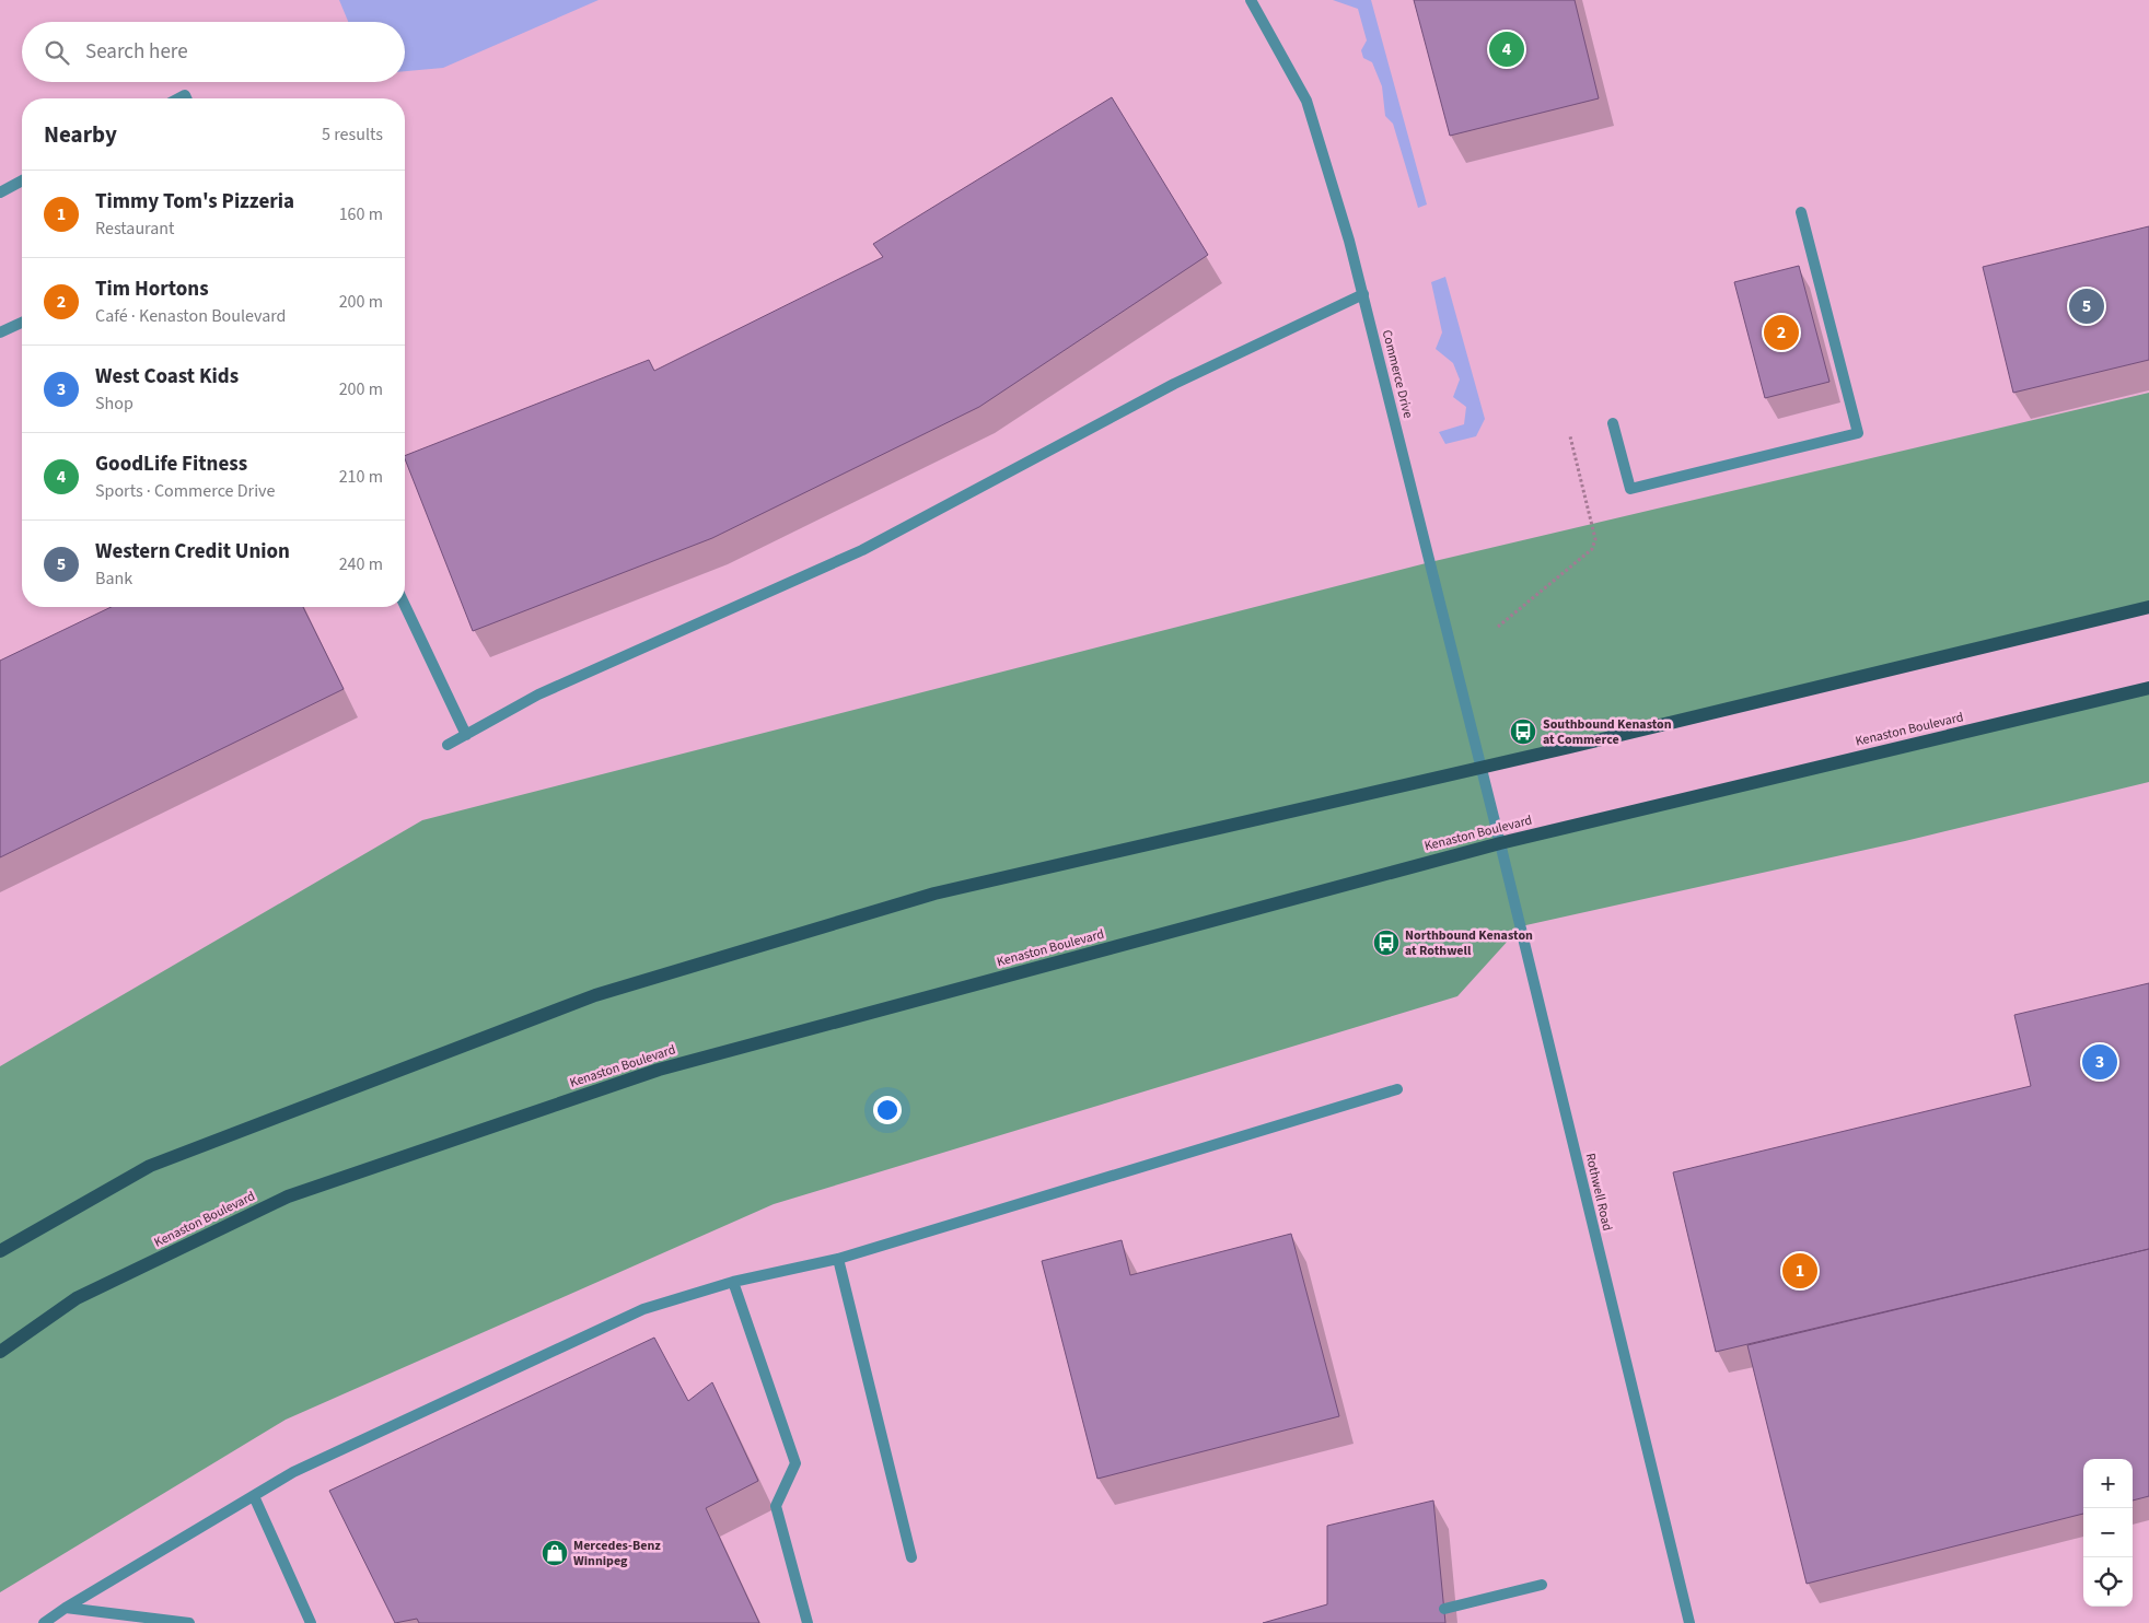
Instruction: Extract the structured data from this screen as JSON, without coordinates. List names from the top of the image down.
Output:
{
  "streets": {
    "main road": ["Kenaston Boulevard"],
    "street": ["Commerce Drive", "Rothwell Road"]
  },
  "crossings": [
    ["Commerce Drive", "Rothwell Road"],
    ["Kenaston Boulevard", "Rothwell Road"]
  ],
  "places": {
    "bus stop": ["Southbound Kenaston at Commerce", "Northbound Kenaston at Rothwell"],
    "shop": ["Mercedes-Benz Winnipeg"]
  },
  "page": {
    "search": "Search here",
    "pins": [
      "4",
      "5",
      "2",
      "3",
      "1"
    ],
    "heading": ["Nearby", "5 results"],
    "list": [
      {
        "mark": "1",
        "name": "Timmy Tom's Pizzeria",
        "note": "Restaurant",
        "value": "160 m"
      },
      {
        "mark": "2",
        "name": "Tim Hortons",
        "note": "Café · Kenaston Boulevard",
        "value": "200 m"
      },
      {
        "mark": "3",
        "name": "West Coast Kids",
        "note": "Shop",
        "value": "200 m"
      },
      {
        "mark": "4",
        "name": "GoodLife Fitness",
        "note": "Sports · Commerce Drive",
        "value": "210 m"
      },
      {
        "mark": "5",
        "name": "Western Credit Union",
        "note": "Bank",
        "value": "240 m"
      }
    ],
    "map_buttons": ["+", "−"]
  }
}
